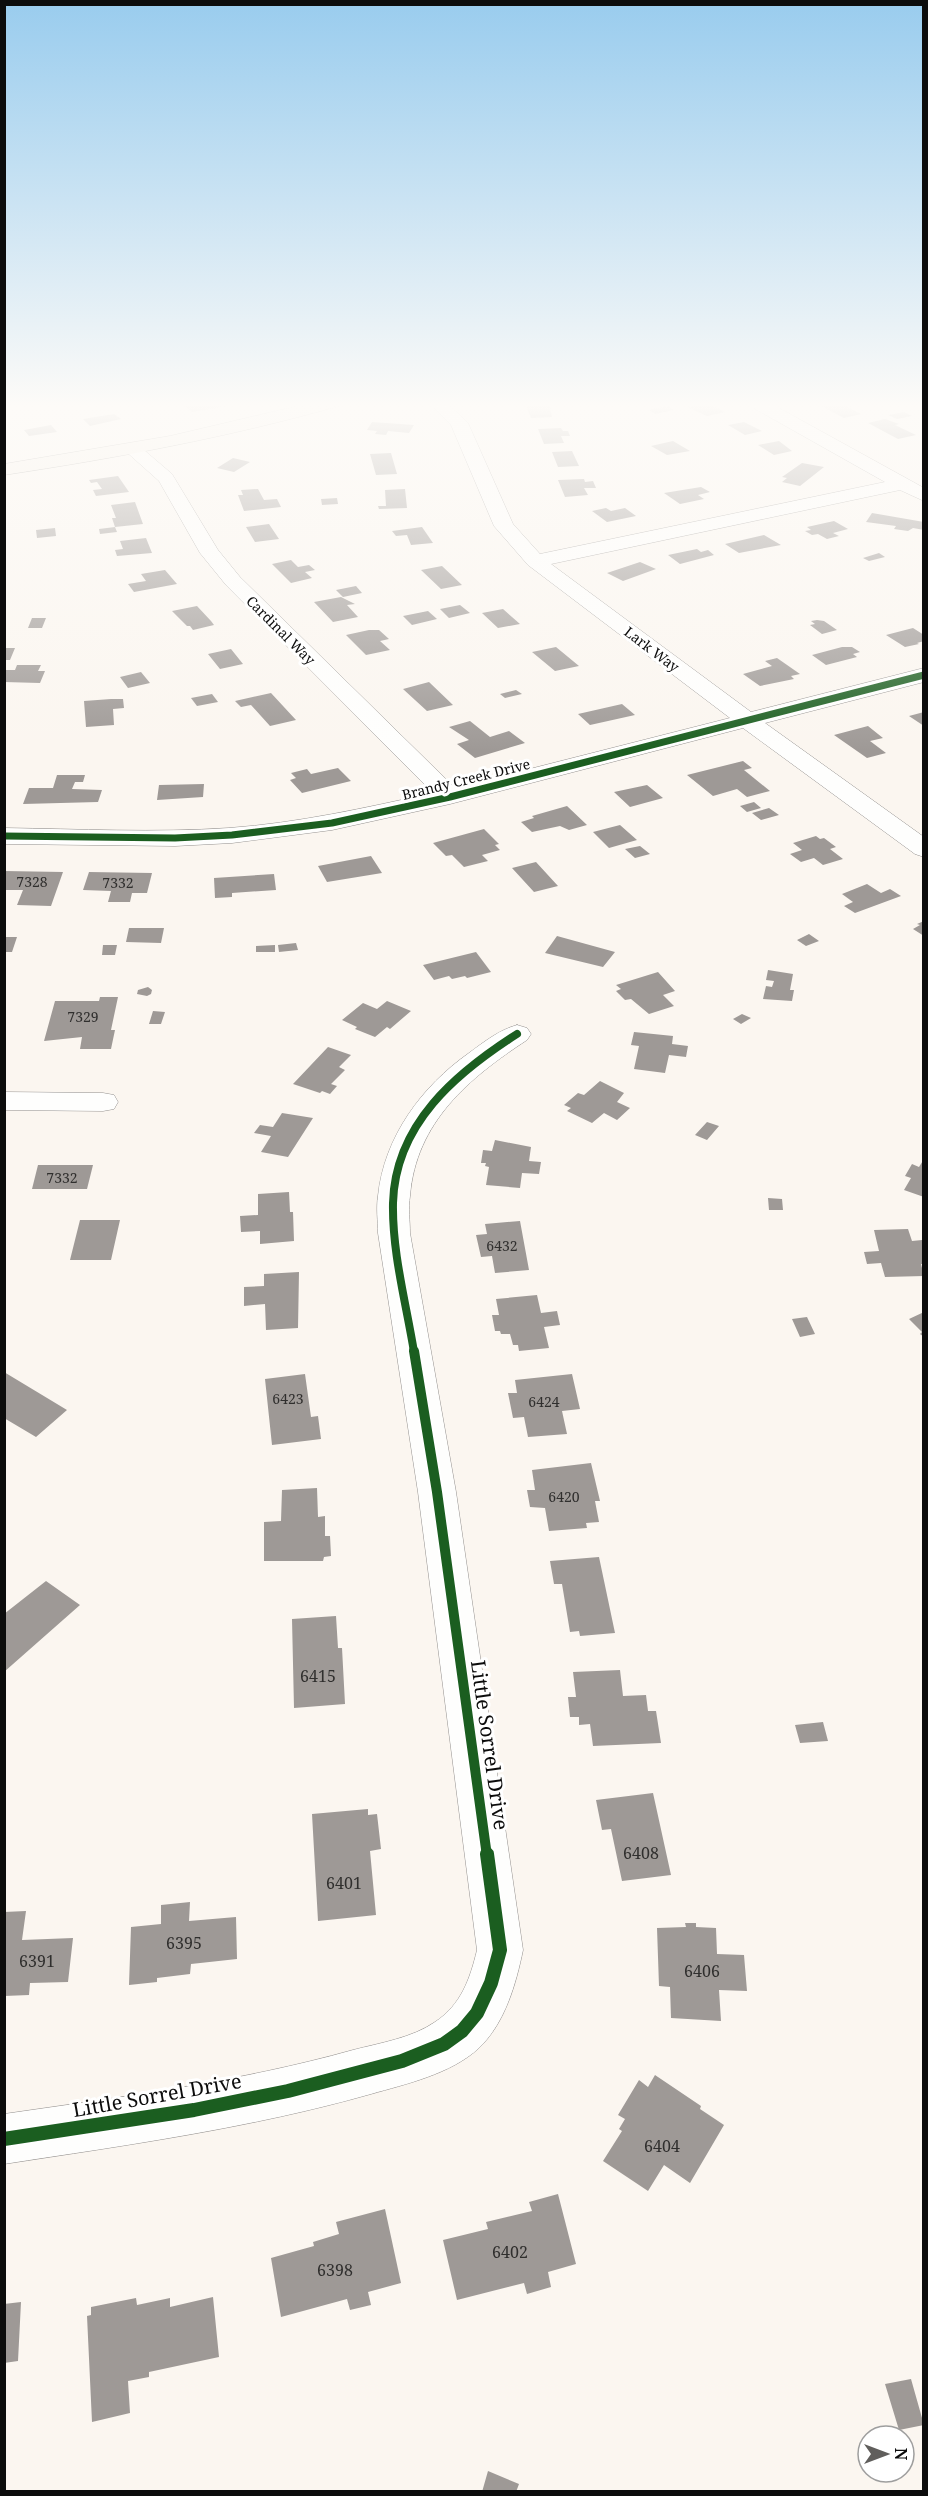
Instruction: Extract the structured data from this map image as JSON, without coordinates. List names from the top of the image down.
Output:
{
  "streets": {
    "street": [
      "Cardinal Way",
      "Lark Way",
      "Brandy Creek Drive",
      "Little Sorrel Drive"
    ]
  },
  "crossings": [
    ["Cardinal Way", "Brandy Creek Drive"],
    ["Lark Way", "Brandy Creek Drive"]
  ],
  "house_numbers": [
    "7328",
    "7332",
    "7329",
    "7332",
    "6432",
    "6423",
    "6424",
    "6420",
    "6415",
    "6408",
    "6401",
    "6395",
    "6391",
    "6406",
    "6404",
    "6402",
    "6398"
  ],
  "north": "right"
}
